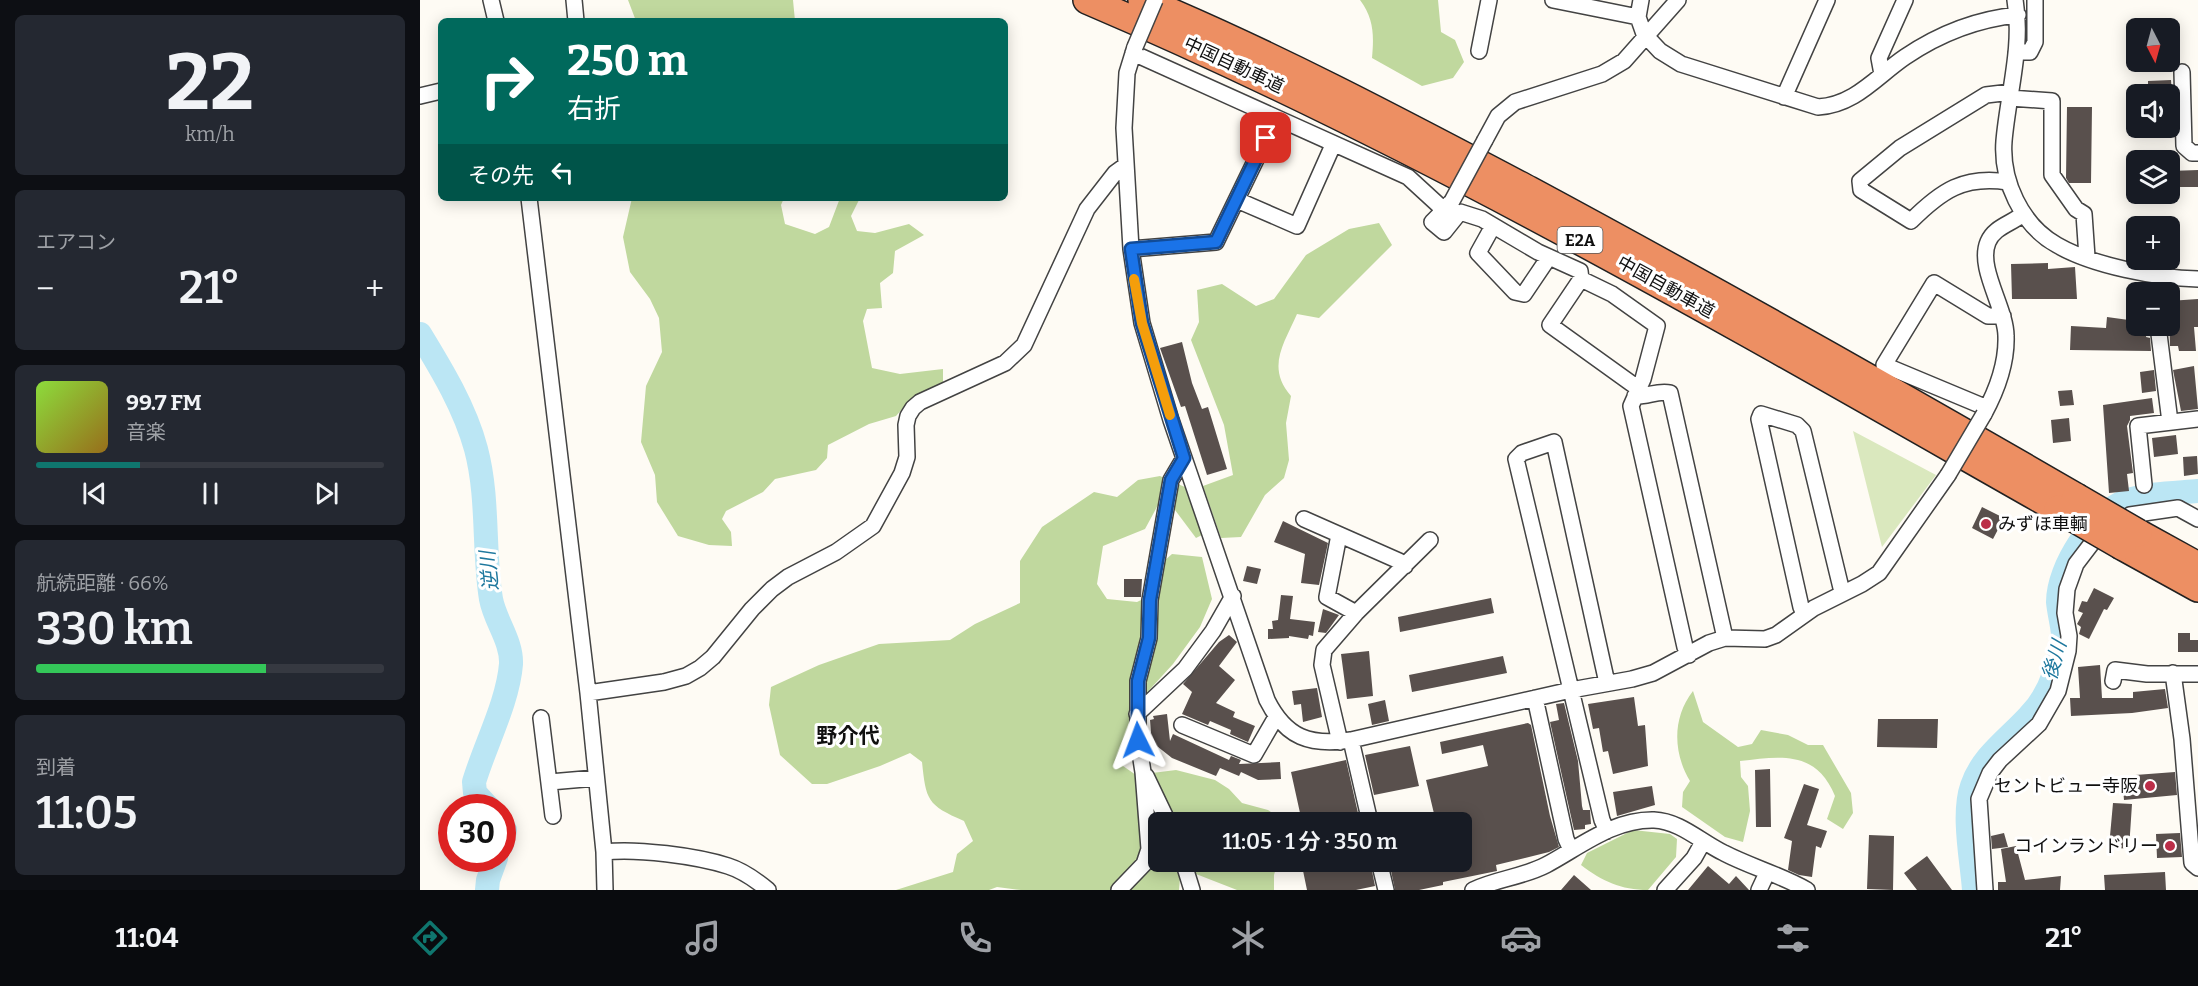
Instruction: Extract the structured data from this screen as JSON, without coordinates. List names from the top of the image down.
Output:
{
  "streets": {
    "highway": ["中国自動車道", "E2A"]
  },
  "districts": ["野介代"],
  "water": ["逆川", "後川"],
  "places": ["みずほ車輌", "セントビュー寺阪", "コインランドリー"],
  "north": "bottom",
  "page": {
    "tile": [
      ["22", "km/h"],
      "エアコン",
      ["航続距離 · 66%", "330 km"],
      ["到着", "11:05"]
    ],
    "map_buttons": ["+", "−"],
    "turn": ["250 m", "右折"],
    "then": "その先",
    "heat": ["−", "21°", "+"],
    "song": ["99.7 FM", "音楽"],
    "limit": "30",
    "trip": "11:05 · 1 分 · 350 m",
    "tabs": ["11:04", "21°"]
  }
}
